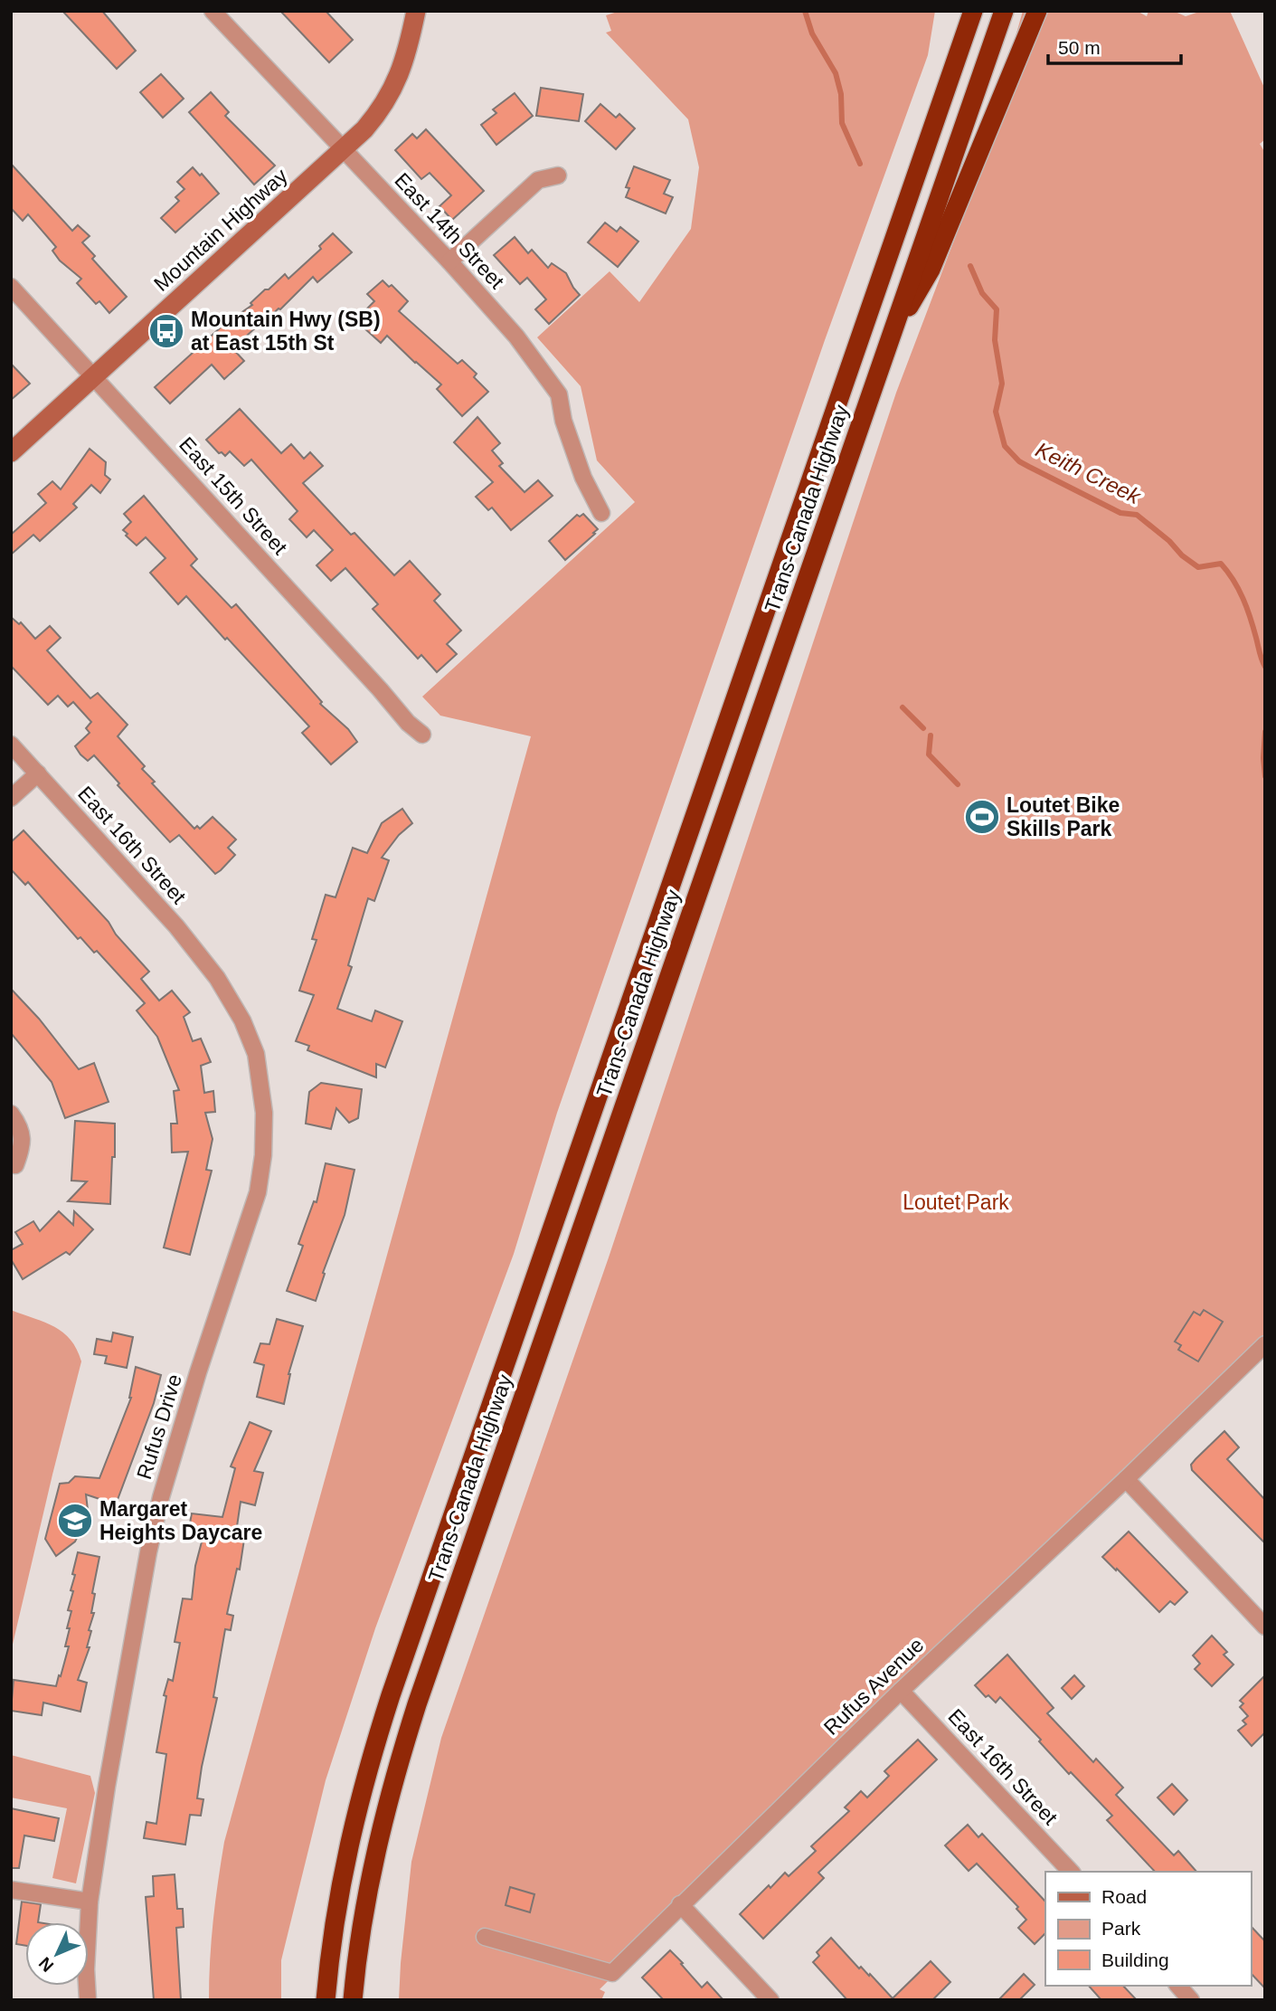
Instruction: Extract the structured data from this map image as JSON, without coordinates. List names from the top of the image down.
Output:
{
  "streets": {
    "highway": ["Trans-Canada Highway"],
    "main road": ["Mountain Highway"],
    "street": [
      "East 14th Street",
      "East 15th Street",
      "East 16th Street",
      "Rufus Drive",
      "Rufus Avenue"
    ]
  },
  "crossings": [
    ["Mountain Highway", "East 14th Street"],
    ["Mountain Highway", "East 15th Street"],
    ["East 16th Street", "Rufus Drive"],
    ["East 16th Street", "Rufus Avenue"]
  ],
  "water": ["Keith Creek"],
  "parks": ["Loutet Park"],
  "places": {
    "bus stop": ["Mountain Hwy (SB) at East 15th St"],
    "sports": ["Loutet Bike Skills Park"],
    "school or university": ["Margaret Heights Daycare"]
  },
  "legend": ["Road", "Park", "Building"],
  "scale_bar": "50 m",
  "north": "bottom left"
}
